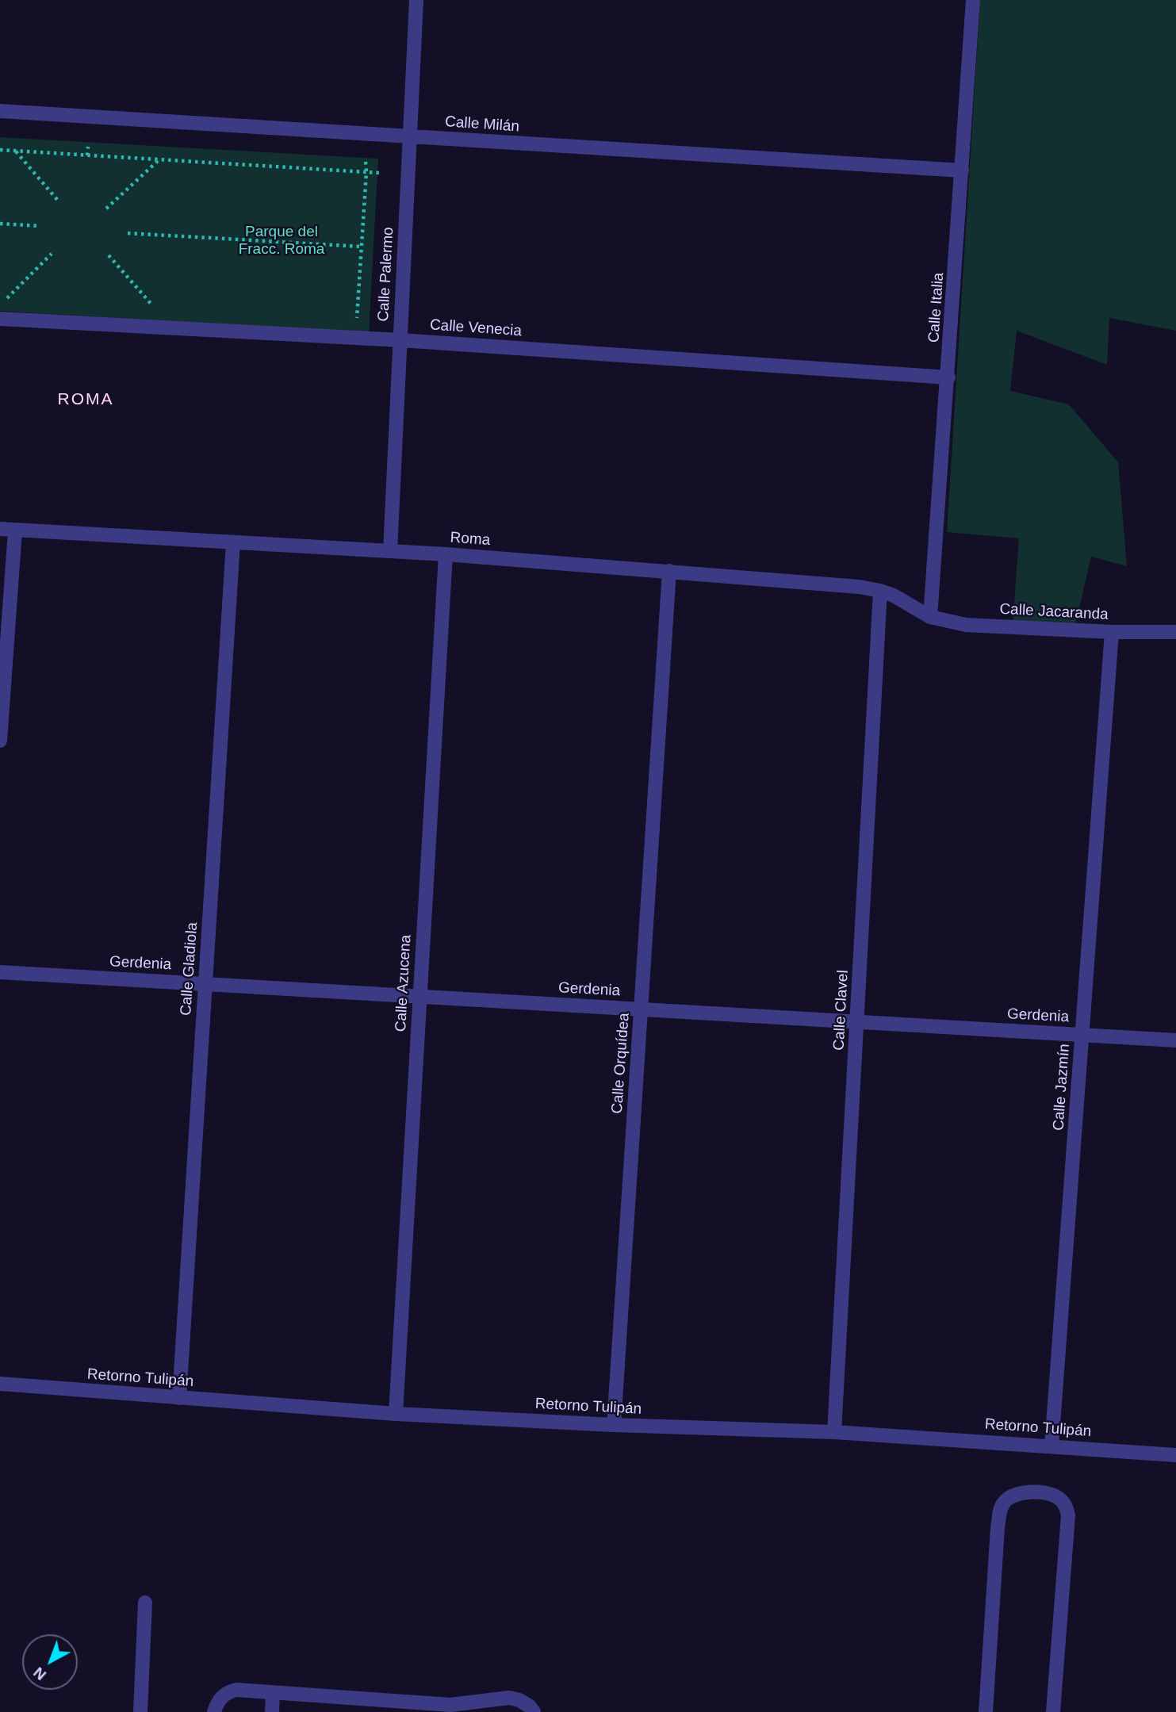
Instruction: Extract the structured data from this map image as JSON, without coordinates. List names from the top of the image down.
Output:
{
  "streets": {
    "street": [
      "Calle Milán",
      "Calle Palermo",
      "Calle Italia",
      "Calle Venecia",
      "Roma",
      "Calle Jacaranda",
      "Gerdenia",
      "Calle Gladiola",
      "Calle Azucena",
      "Calle Clavel",
      "Calle Orquídea",
      "Calle Jazmín",
      "Retorno Tulipán"
    ]
  },
  "crossings": [
    ["Calle Milán", "Calle Palermo"],
    ["Calle Milán", "Calle Italia"],
    ["Calle Palermo", "Calle Venecia"],
    ["Calle Palermo", "Roma"],
    ["Calle Italia", "Calle Venecia"],
    ["Calle Italia", "Roma"],
    ["Calle Italia", "Calle Jacaranda"],
    ["Roma", "Calle Jacaranda"],
    ["Roma", "Calle Gladiola"],
    ["Roma", "Calle Azucena"],
    ["Roma", "Calle Clavel"],
    ["Roma", "Calle Orquídea"],
    ["Calle Jacaranda", "Calle Jazmín"],
    ["Gerdenia", "Calle Gladiola"],
    ["Gerdenia", "Calle Azucena"],
    ["Gerdenia", "Calle Clavel"],
    ["Gerdenia", "Calle Orquídea"],
    ["Gerdenia", "Calle Jazmín"],
    ["Calle Gladiola", "Retorno Tulipán"],
    ["Calle Azucena", "Retorno Tulipán"],
    ["Calle Clavel", "Retorno Tulipán"],
    ["Calle Orquídea", "Retorno Tulipán"],
    ["Calle Jazmín", "Retorno Tulipán"]
  ],
  "districts": ["ROMA"],
  "parks": ["Parque del Fracc. Roma"],
  "north": "bottom left"
}
